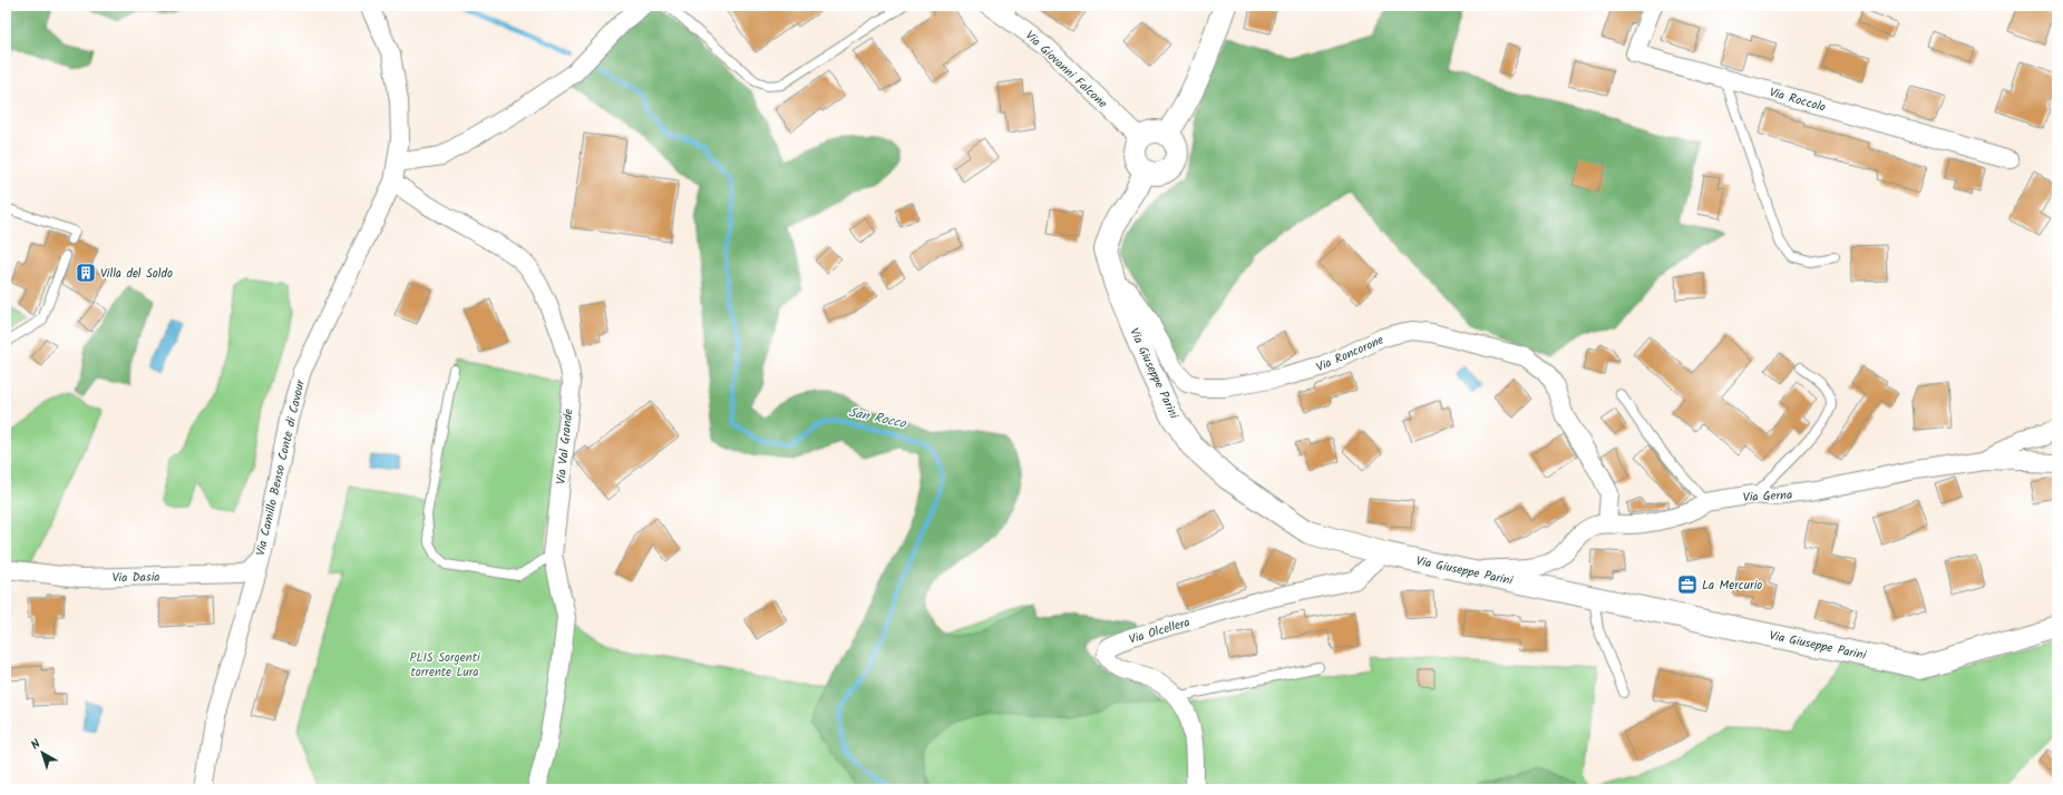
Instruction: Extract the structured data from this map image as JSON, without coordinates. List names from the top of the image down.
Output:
{
  "streets": {
    "street": [
      "Via Giovanni Falcone",
      "Via Roccolo",
      "Via Roncorone",
      "Via Giuseppe Parini",
      "Via Val Grande",
      "Via Camillo Benso Conte di Cavour",
      "Via Gerna",
      "Via Dasia",
      "Via Olcellera"
    ]
  },
  "crossings": [
    ["Via Giovanni Falcone", "Via Giuseppe Parini"],
    ["Via Roncorone", "Via Giuseppe Parini"],
    ["Via Roncorone", "Via Gerna"],
    ["Via Giuseppe Parini", "Via Gerna"],
    ["Via Giuseppe Parini", "Via Olcellera"],
    ["Via Val Grande", "Via Camillo Benso Conte di Cavour"],
    ["Via Camillo Benso Conte di Cavour", "Via Dasia"]
  ],
  "water": ["San Rocco"],
  "parks": ["PLIS Sorgenti torrente Lura"],
  "places": {
    "building": ["Villa del Soldo"],
    "office": ["La Mercurio"]
  },
  "north": "top left"
}
